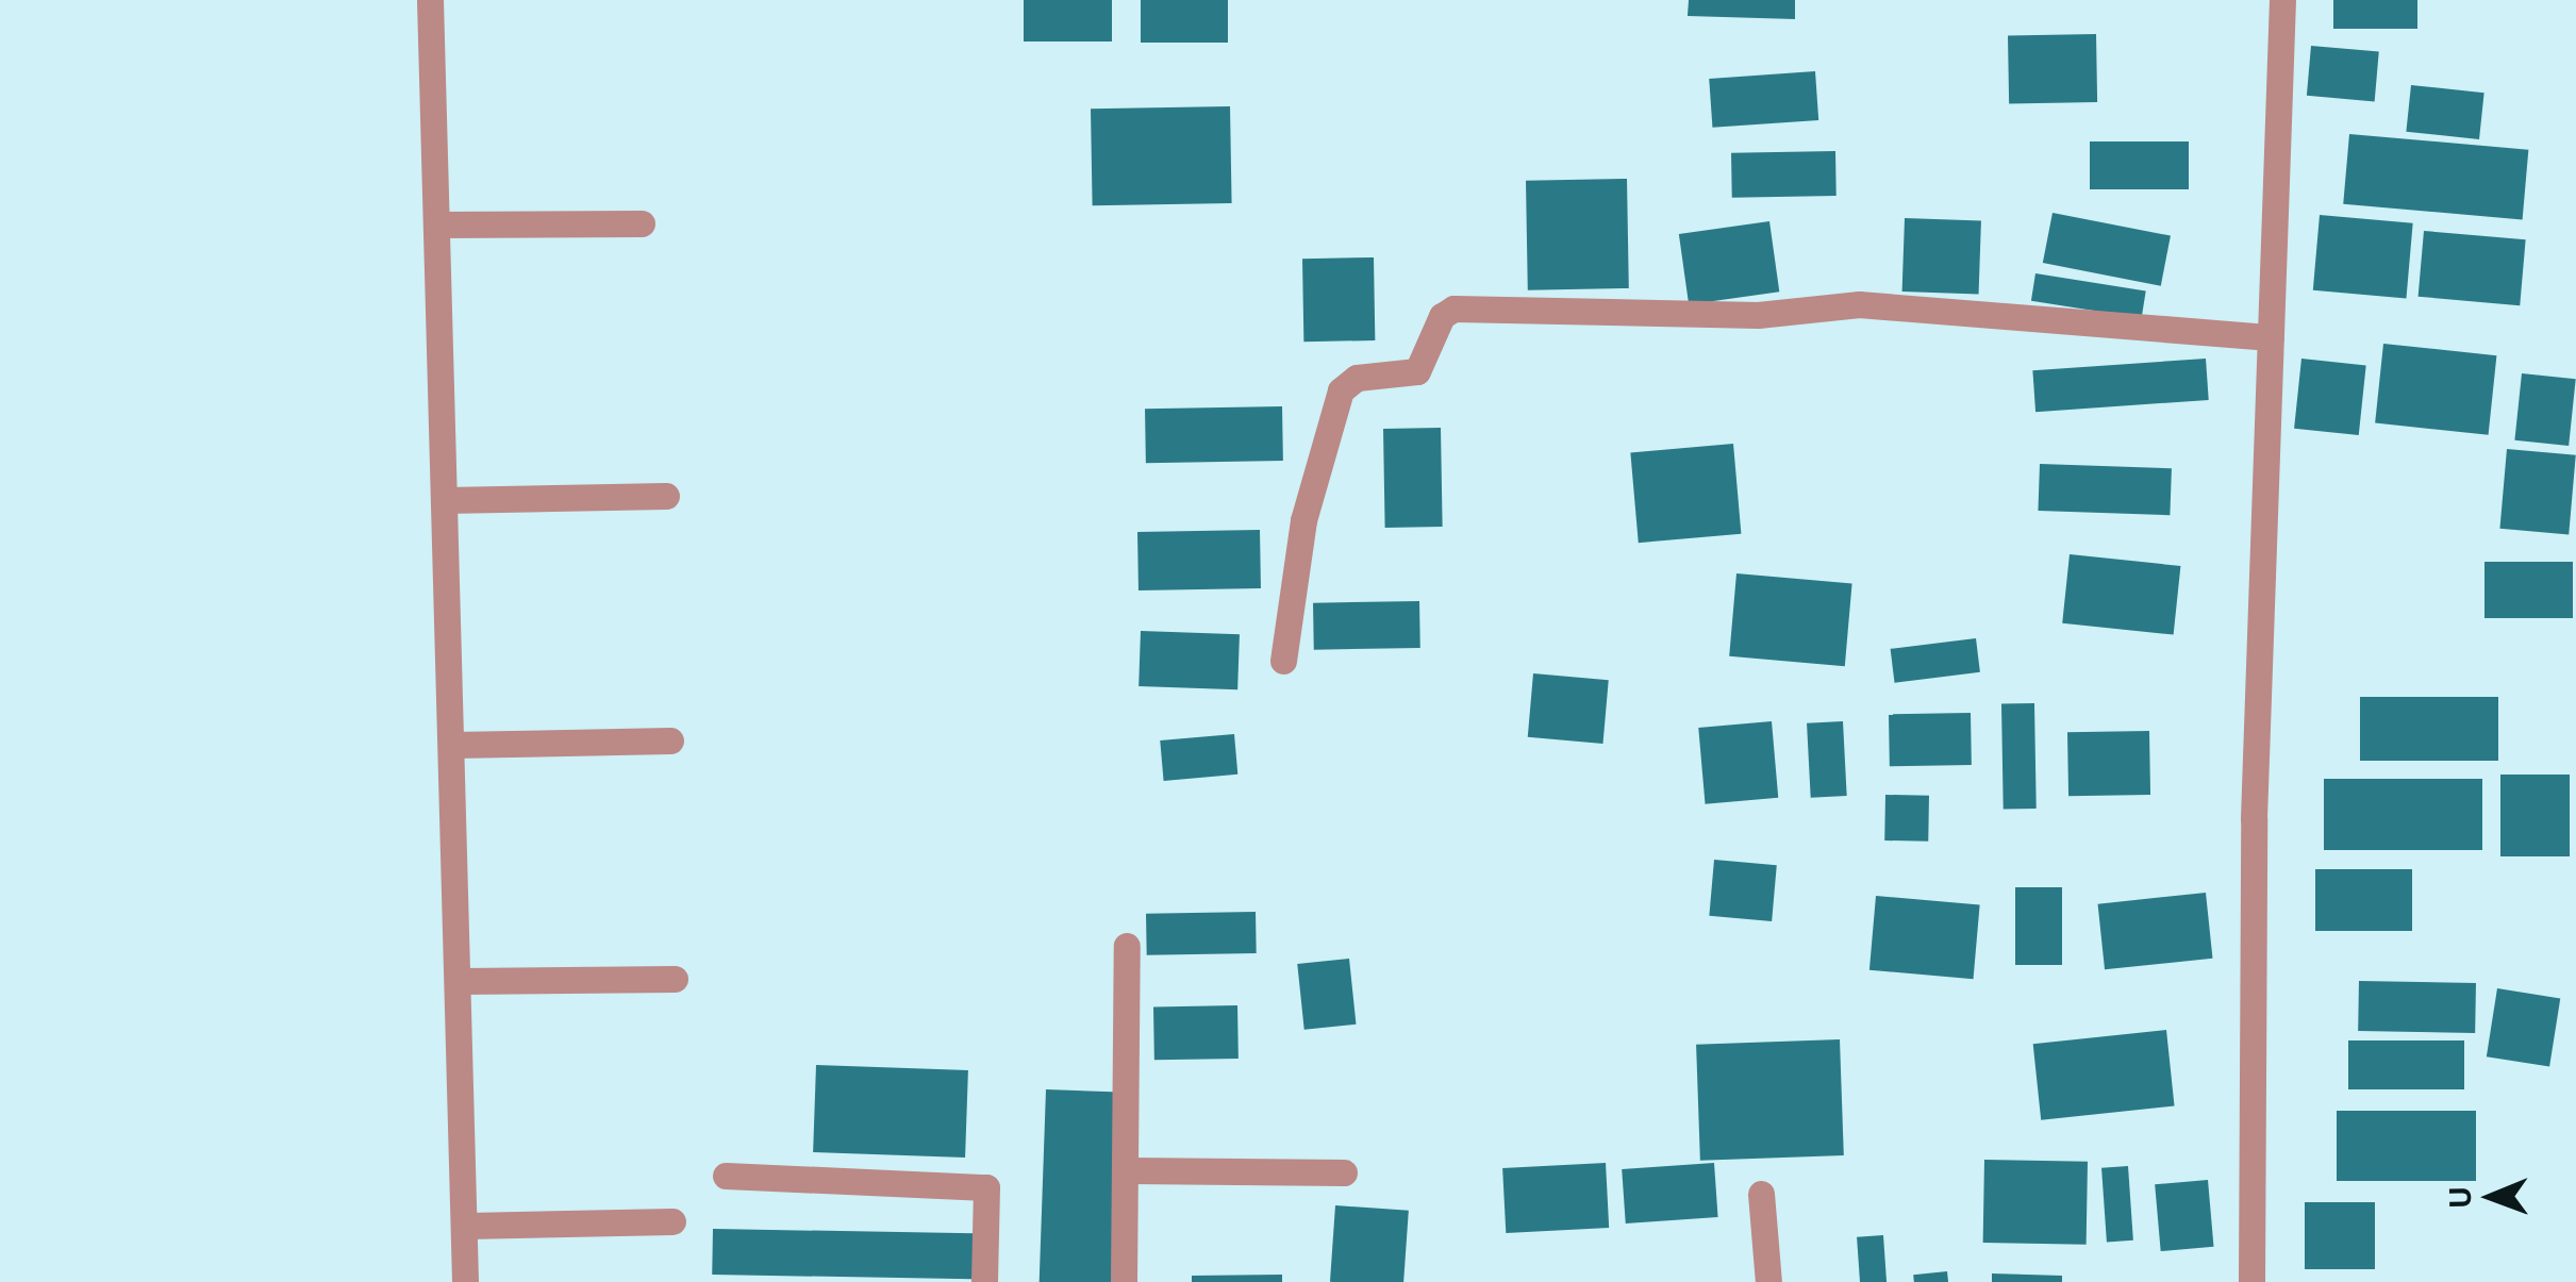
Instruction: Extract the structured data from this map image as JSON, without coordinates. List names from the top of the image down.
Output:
{
  "north": "left"
}
